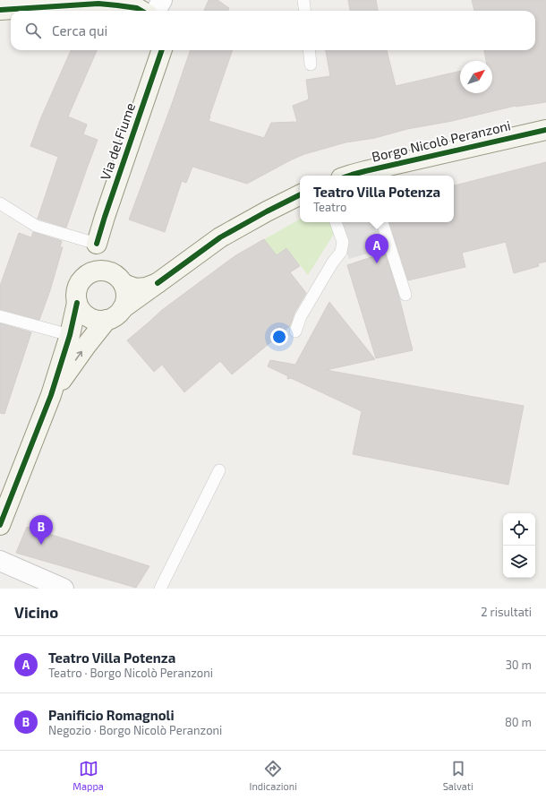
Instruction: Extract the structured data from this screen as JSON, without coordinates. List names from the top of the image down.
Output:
{
  "streets": {
    "street": ["Via del Fiume", "Borgo Nicolò Peranzoni"]
  },
  "north": "top right",
  "page": {
    "search": "Cerca qui",
    "popup": ["Teatro Villa Potenza", "Teatro"],
    "pins": ["A", "B"],
    "heading": ["Vicino", "2 risultati"],
    "list": [
      {
        "mark": "A",
        "name": "Teatro Villa Potenza",
        "note": "Teatro · Borgo Nicolò Peranzoni",
        "value": "30 m"
      },
      {
        "mark": "B",
        "name": "Panificio Romagnoli",
        "note": "Negozio · Borgo Nicolò Peranzoni",
        "value": "80 m"
      }
    ],
    "nav": ["Mappa", "Indicazioni", "Salvati"]
  }
}
